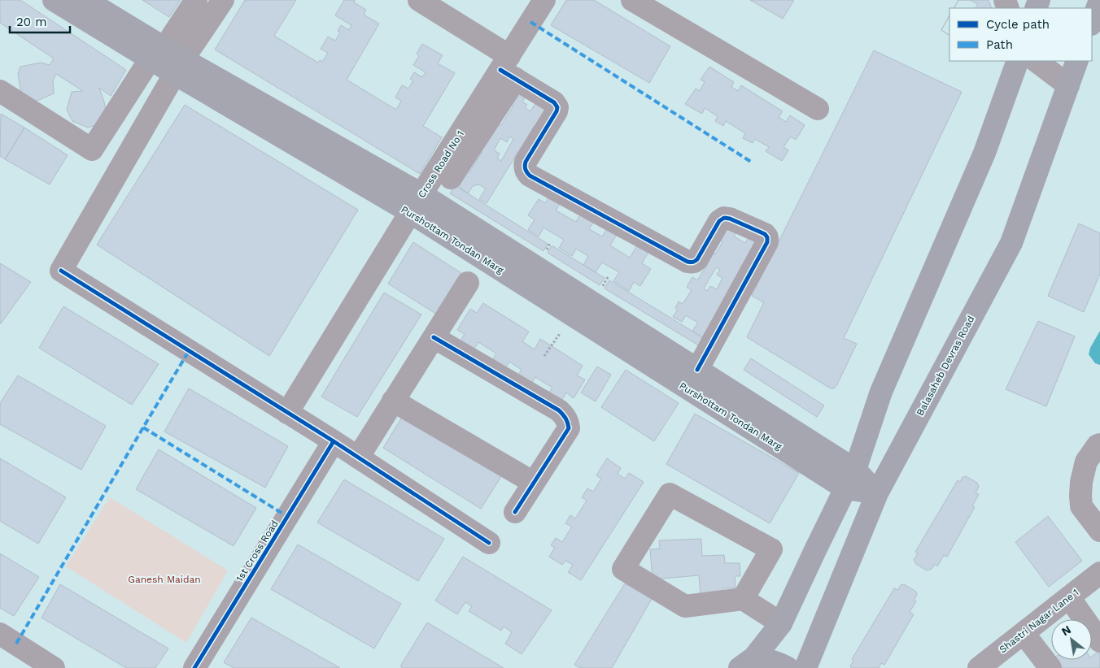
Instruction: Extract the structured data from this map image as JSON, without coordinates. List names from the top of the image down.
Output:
{
  "streets": {
    "main road": ["Purshottam Tondan Marg", "Balasaheb Devras Road"],
    "street": ["Cross Road No 1", "1st Cross Road", "Shastri Nagar Lane 1"]
  },
  "crossings": [
    ["Cross Road No 1", "Purshottam Tondan Marg"]
  ],
  "parks": ["Ganesh Maidan"],
  "legend": ["Cycle path", "Path"],
  "scale_bar": "20 m",
  "north": "top left"
}
